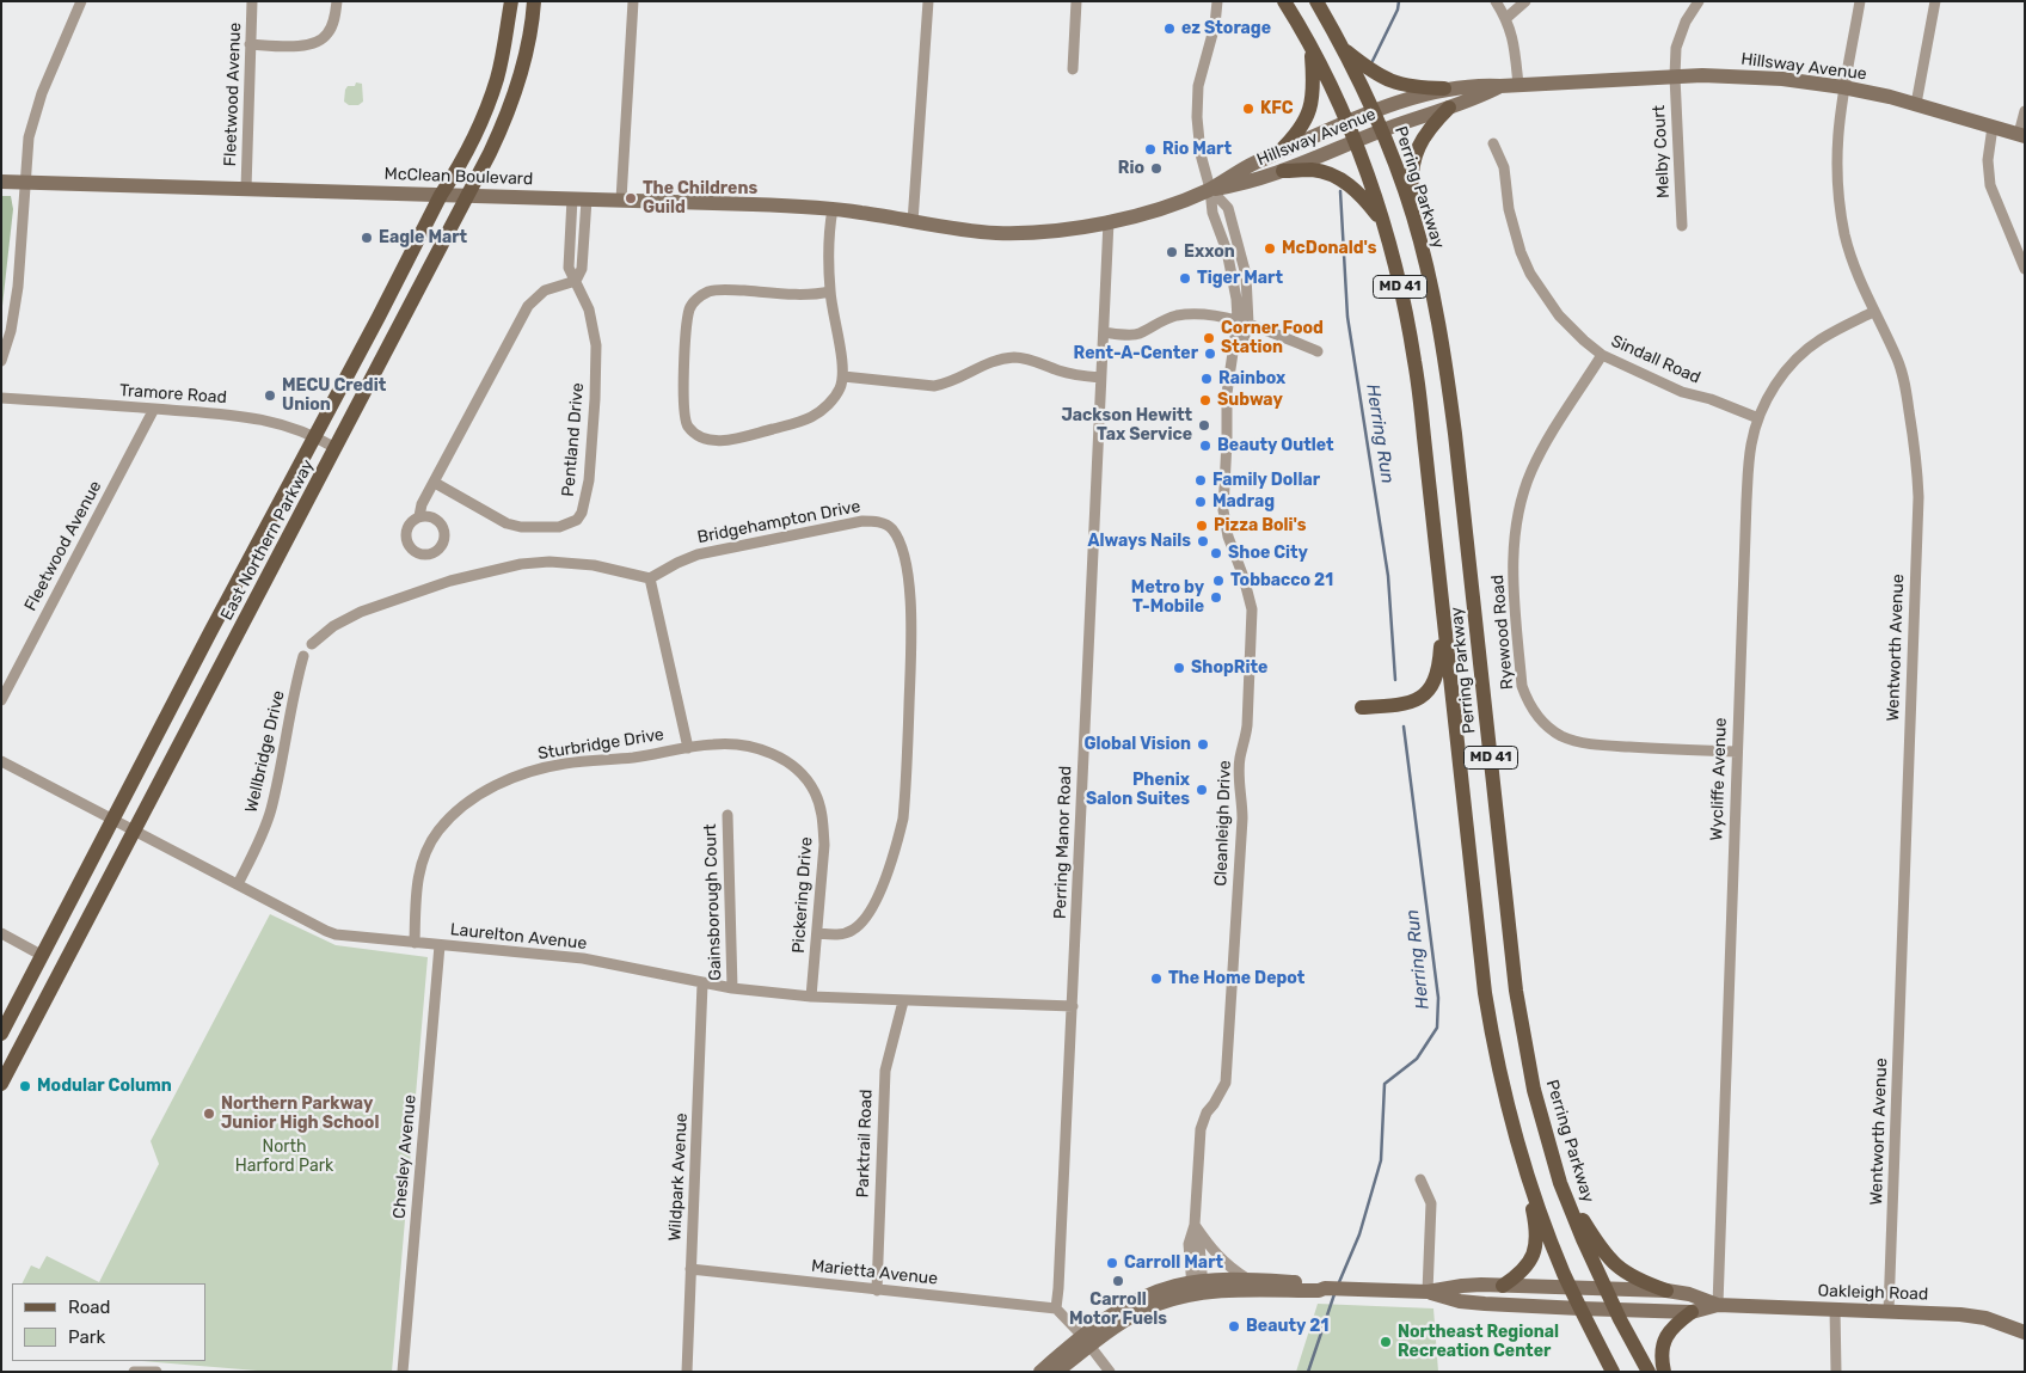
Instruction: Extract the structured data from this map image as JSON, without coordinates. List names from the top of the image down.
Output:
{
  "streets": {
    "main road": ["Perring Parkway", "MD 41", "East Northern Parkway"],
    "street": [
      "Hillsway Avenue",
      "Fleetwood Avenue",
      "Melby Court",
      "McClean Boulevard",
      "Sindall Road",
      "Tramore Road",
      "Pentland Drive",
      "Bridgehampton Drive",
      "Ryewood Road",
      "Wentworth Avenue",
      "Sturbridge Drive",
      "Wellbridge Drive",
      "Wycliffe Avenue",
      "Cleanleigh Drive",
      "Perring Manor Road",
      "Pickering Drive",
      "Gainsborough Court",
      "Laurelton Avenue",
      "Parktrail Road",
      "Chesley Avenue",
      "Wildpark Avenue",
      "Marietta Avenue",
      "Oakleigh Road"
    ]
  },
  "crossings": [
    ["Hillsway Avenue", "Melby Court"],
    ["Hillsway Avenue", "McClean Boulevard"],
    ["Hillsway Avenue", "Perring Parkway"],
    ["Hillsway Avenue", "Wentworth Avenue"],
    ["Hillsway Avenue", "Cleanleigh Drive"],
    ["Fleetwood Avenue", "McClean Boulevard"],
    ["Fleetwood Avenue", "Tramore Road"],
    ["McClean Boulevard", "Perring Parkway"],
    ["McClean Boulevard", "East Northern Parkway"],
    ["McClean Boulevard", "Cleanleigh Drive"],
    ["McClean Boulevard", "Perring Manor Road"],
    ["Perring Parkway", "Oakleigh Road"],
    ["Sindall Road", "Ryewood Road"],
    ["Sindall Road", "Wycliffe Avenue"],
    ["Tramore Road", "East Northern Parkway"],
    ["Bridgehampton Drive", "Pickering Drive"],
    ["East Northern Parkway", "Laurelton Avenue"],
    ["Ryewood Road", "Wycliffe Avenue"],
    ["Wentworth Avenue", "Wycliffe Avenue"],
    ["Wentworth Avenue", "Oakleigh Road"],
    ["Sturbridge Drive", "Pickering Drive"],
    ["Sturbridge Drive", "Laurelton Avenue"],
    ["Wellbridge Drive", "Laurelton Avenue"],
    ["Wycliffe Avenue", "Oakleigh Road"],
    ["Cleanleigh Drive", "Oakleigh Road"],
    ["Perring Manor Road", "Laurelton Avenue"],
    ["Perring Manor Road", "Marietta Avenue"],
    ["Pickering Drive", "Laurelton Avenue"],
    ["Gainsborough Court", "Laurelton Avenue"],
    ["Laurelton Avenue", "Parktrail Road"],
    ["Laurelton Avenue", "Chesley Avenue"],
    ["Laurelton Avenue", "Wildpark Avenue"],
    ["Parktrail Road", "Marietta Avenue"],
    ["Wildpark Avenue", "Marietta Avenue"]
  ],
  "water": ["Herring Run"],
  "parks": ["North Harford Park"],
  "places": [
    "ez Storage",
    "KFC",
    "Rio Mart",
    "Rio",
    "The Childrens Guild",
    "Eagle Mart",
    "McDonald's",
    "Exxon",
    "Tiger Mart",
    "Corner Food Station",
    "Rent-A-Center",
    "Rainbox",
    "MECU Credit Union",
    "Subway",
    "Jackson Hewitt Tax Service",
    "Beauty Outlet",
    "Family Dollar",
    "Madrag",
    "Pizza Boli's",
    "Always Nails",
    "Shoe City",
    "Tobbacco 21",
    "Metro by T-Mobile",
    "ShopRite",
    "Global Vision",
    "Phenix Salon Suites",
    "The Home Depot",
    "Modular Column",
    "Northern Parkway Junior High School",
    "Carroll Mart",
    "Carroll Motor Fuels",
    "Beauty 21",
    "Northeast Regional Recreation Center"
  ],
  "legend": ["Road", "Park"]
}
